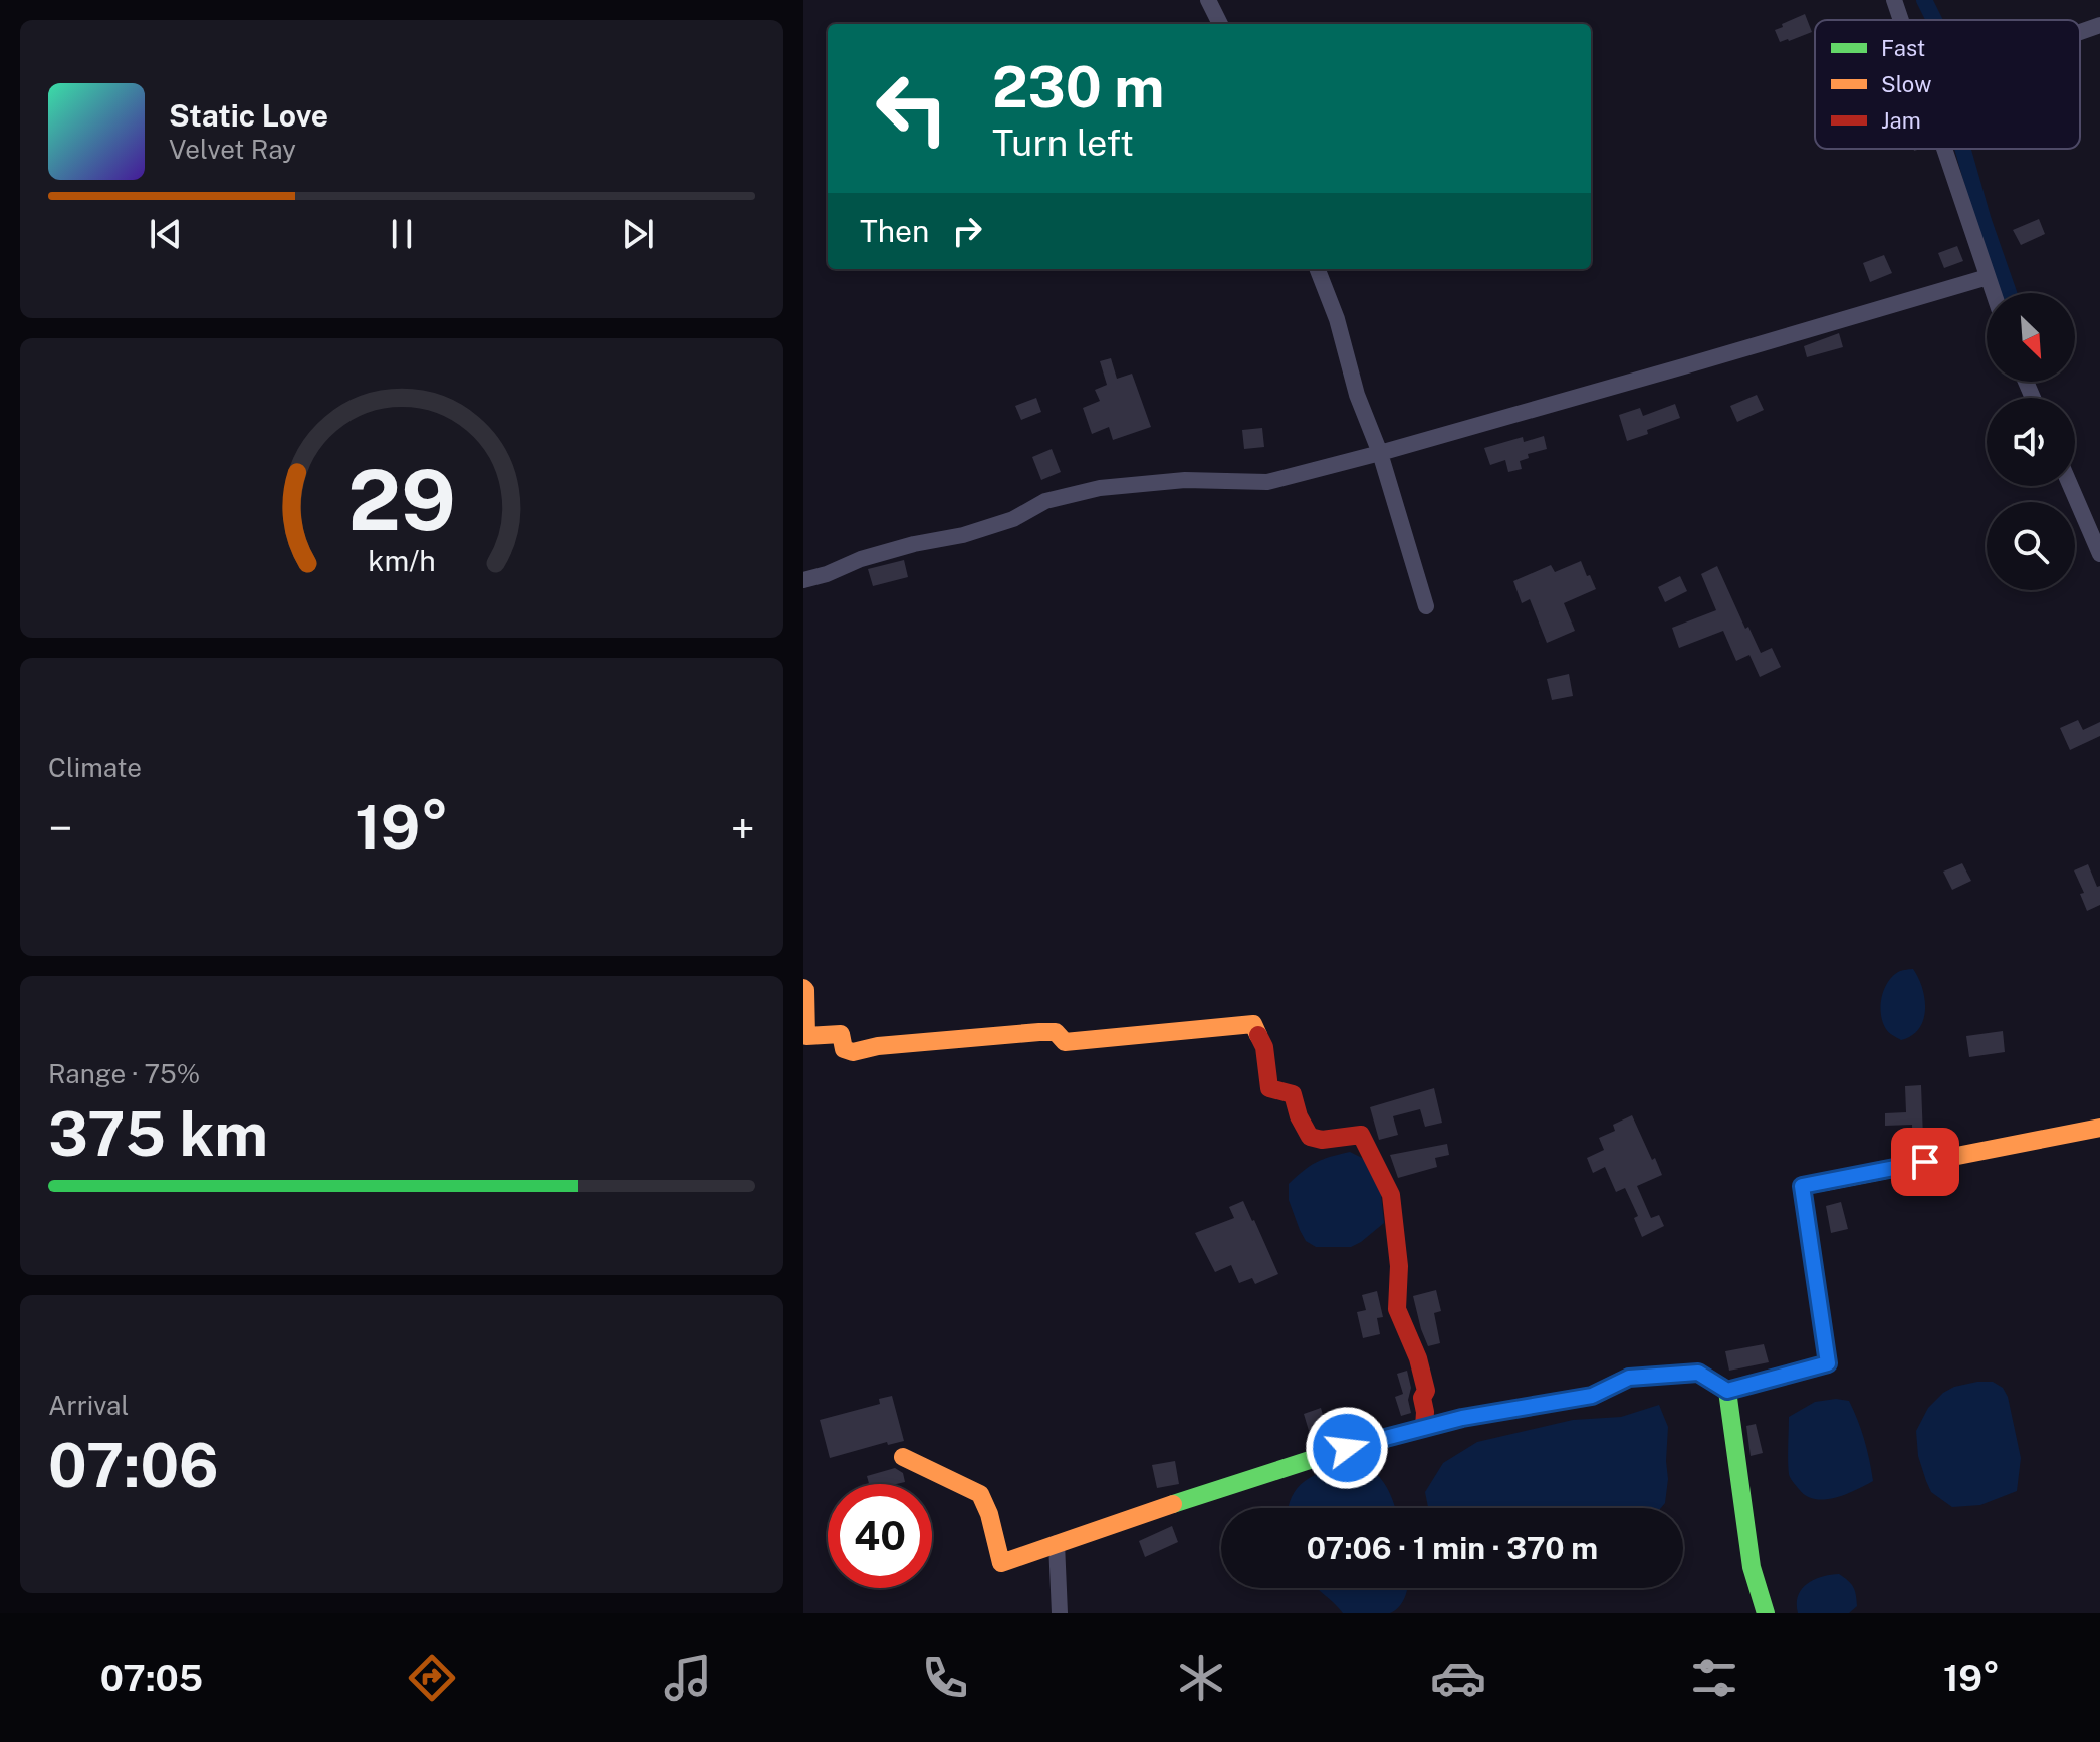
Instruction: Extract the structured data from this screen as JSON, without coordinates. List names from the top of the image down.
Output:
{
  "legend": ["Fast", "Slow", "Jam"],
  "north": "bottom right",
  "page": {
    "turn": ["230 m", "Turn left"],
    "song": ["Static Love", "Velvet Ray"],
    "then": "Then",
    "tile": [
      "Climate",
      ["Range · 75%", "375 km"],
      ["Arrival", "07:06"]
    ],
    "heat": ["−", "19°", "+"],
    "limit": "40",
    "trip": "07:06 · 1 min · 370 m",
    "tabs": ["07:05", "19°"],
    "gauge": ["29", "km/h"]
  }
}
